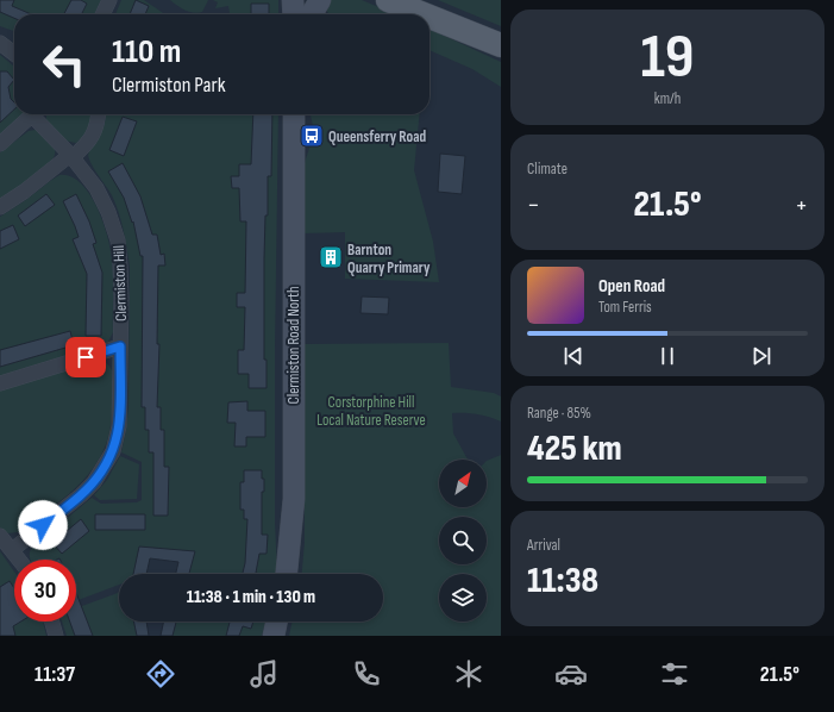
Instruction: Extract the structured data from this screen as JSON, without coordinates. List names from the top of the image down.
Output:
{
  "streets": {
    "street": ["Clermiston Hill", "Clermiston Road North"]
  },
  "parks": ["Corstorphine Hill Local Nature Reserve"],
  "places": {
    "bus stop": ["Queensferry Road"],
    "building": ["Barnton Quarry Primary"]
  },
  "north": "top right",
  "page": {
    "tile": [
      ["19", "km/h"],
      "Climate",
      ["Range · 85%", "425 km"],
      ["Arrival", "11:38"]
    ],
    "turn": ["110 m", "Clermiston Park"],
    "heat": ["−", "21.5°", "+"],
    "song": ["Open Road", "Tom Ferris"],
    "limit": "30",
    "trip": "11:38 · 1 min · 130 m",
    "tabs": ["11:37", "21.5°"]
  }
}
